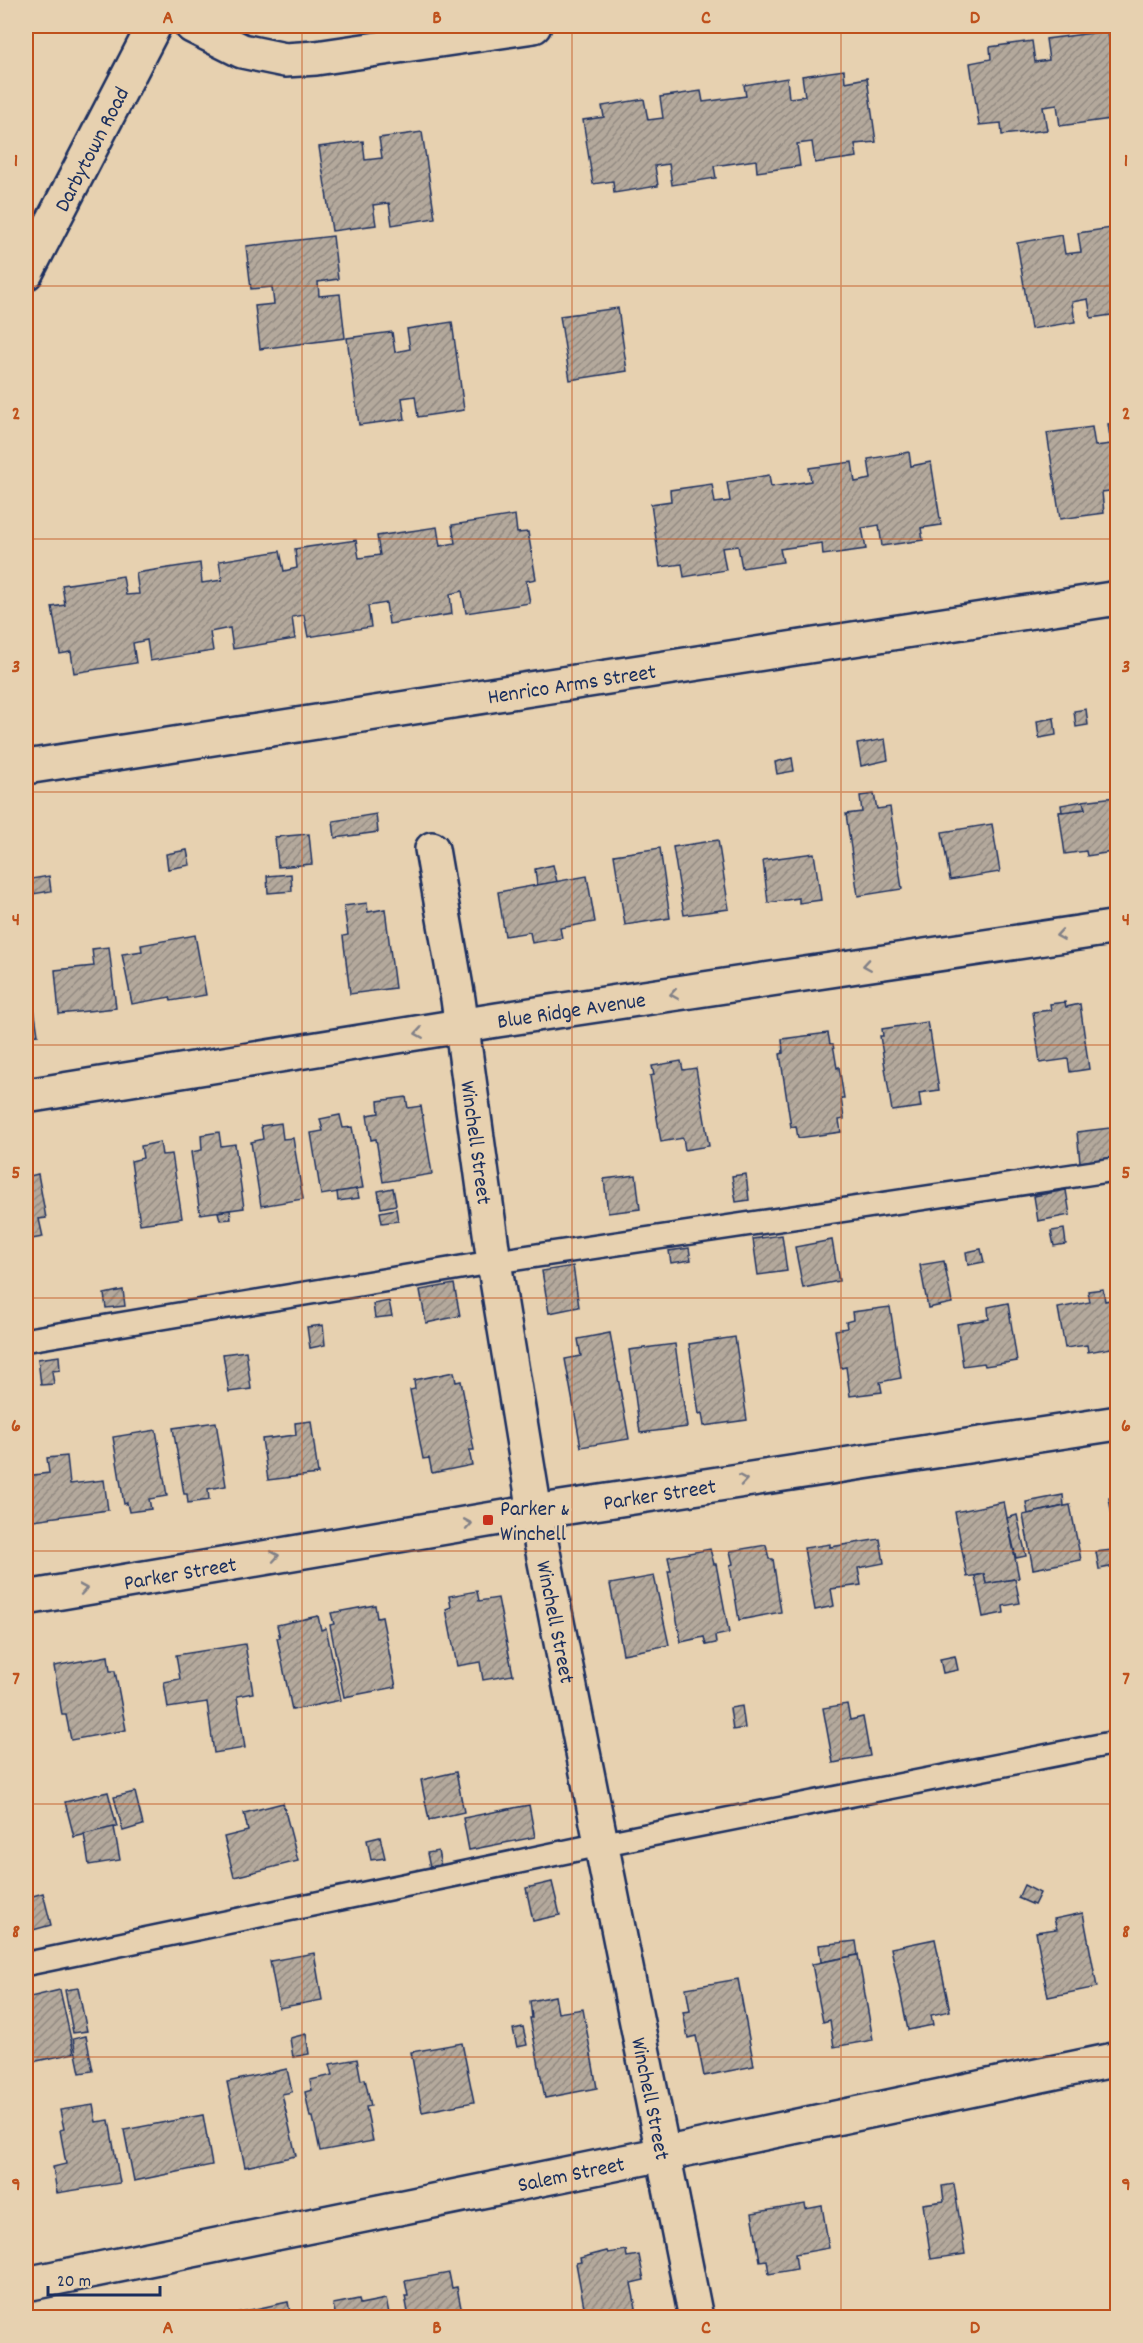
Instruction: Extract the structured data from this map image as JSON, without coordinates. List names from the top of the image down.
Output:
{
  "streets": {
    "street": [
      "Darbytown Road",
      "Henrico Arms Street",
      "Blue Ridge Avenue",
      "Winchell Street",
      "Parker Street",
      "Salem Street"
    ]
  },
  "crossings": [
    ["Blue Ridge Avenue", "Winchell Street"],
    ["Winchell Street", "Parker Street"],
    ["Winchell Street", "Salem Street"]
  ],
  "one_way": ["Blue Ridge Avenue", "Parker Street"],
  "places": {
    "transit": ["Parker & Winchell"]
  },
  "scale_bar": "20 m",
  "grid": {
    "columns": [
      "A",
      "B",
      "C",
      "D"
    ],
    "rows": [
      "1",
      "2",
      "3",
      "4",
      "5",
      "6",
      "7",
      "8",
      "9"
    ]
  }
}
